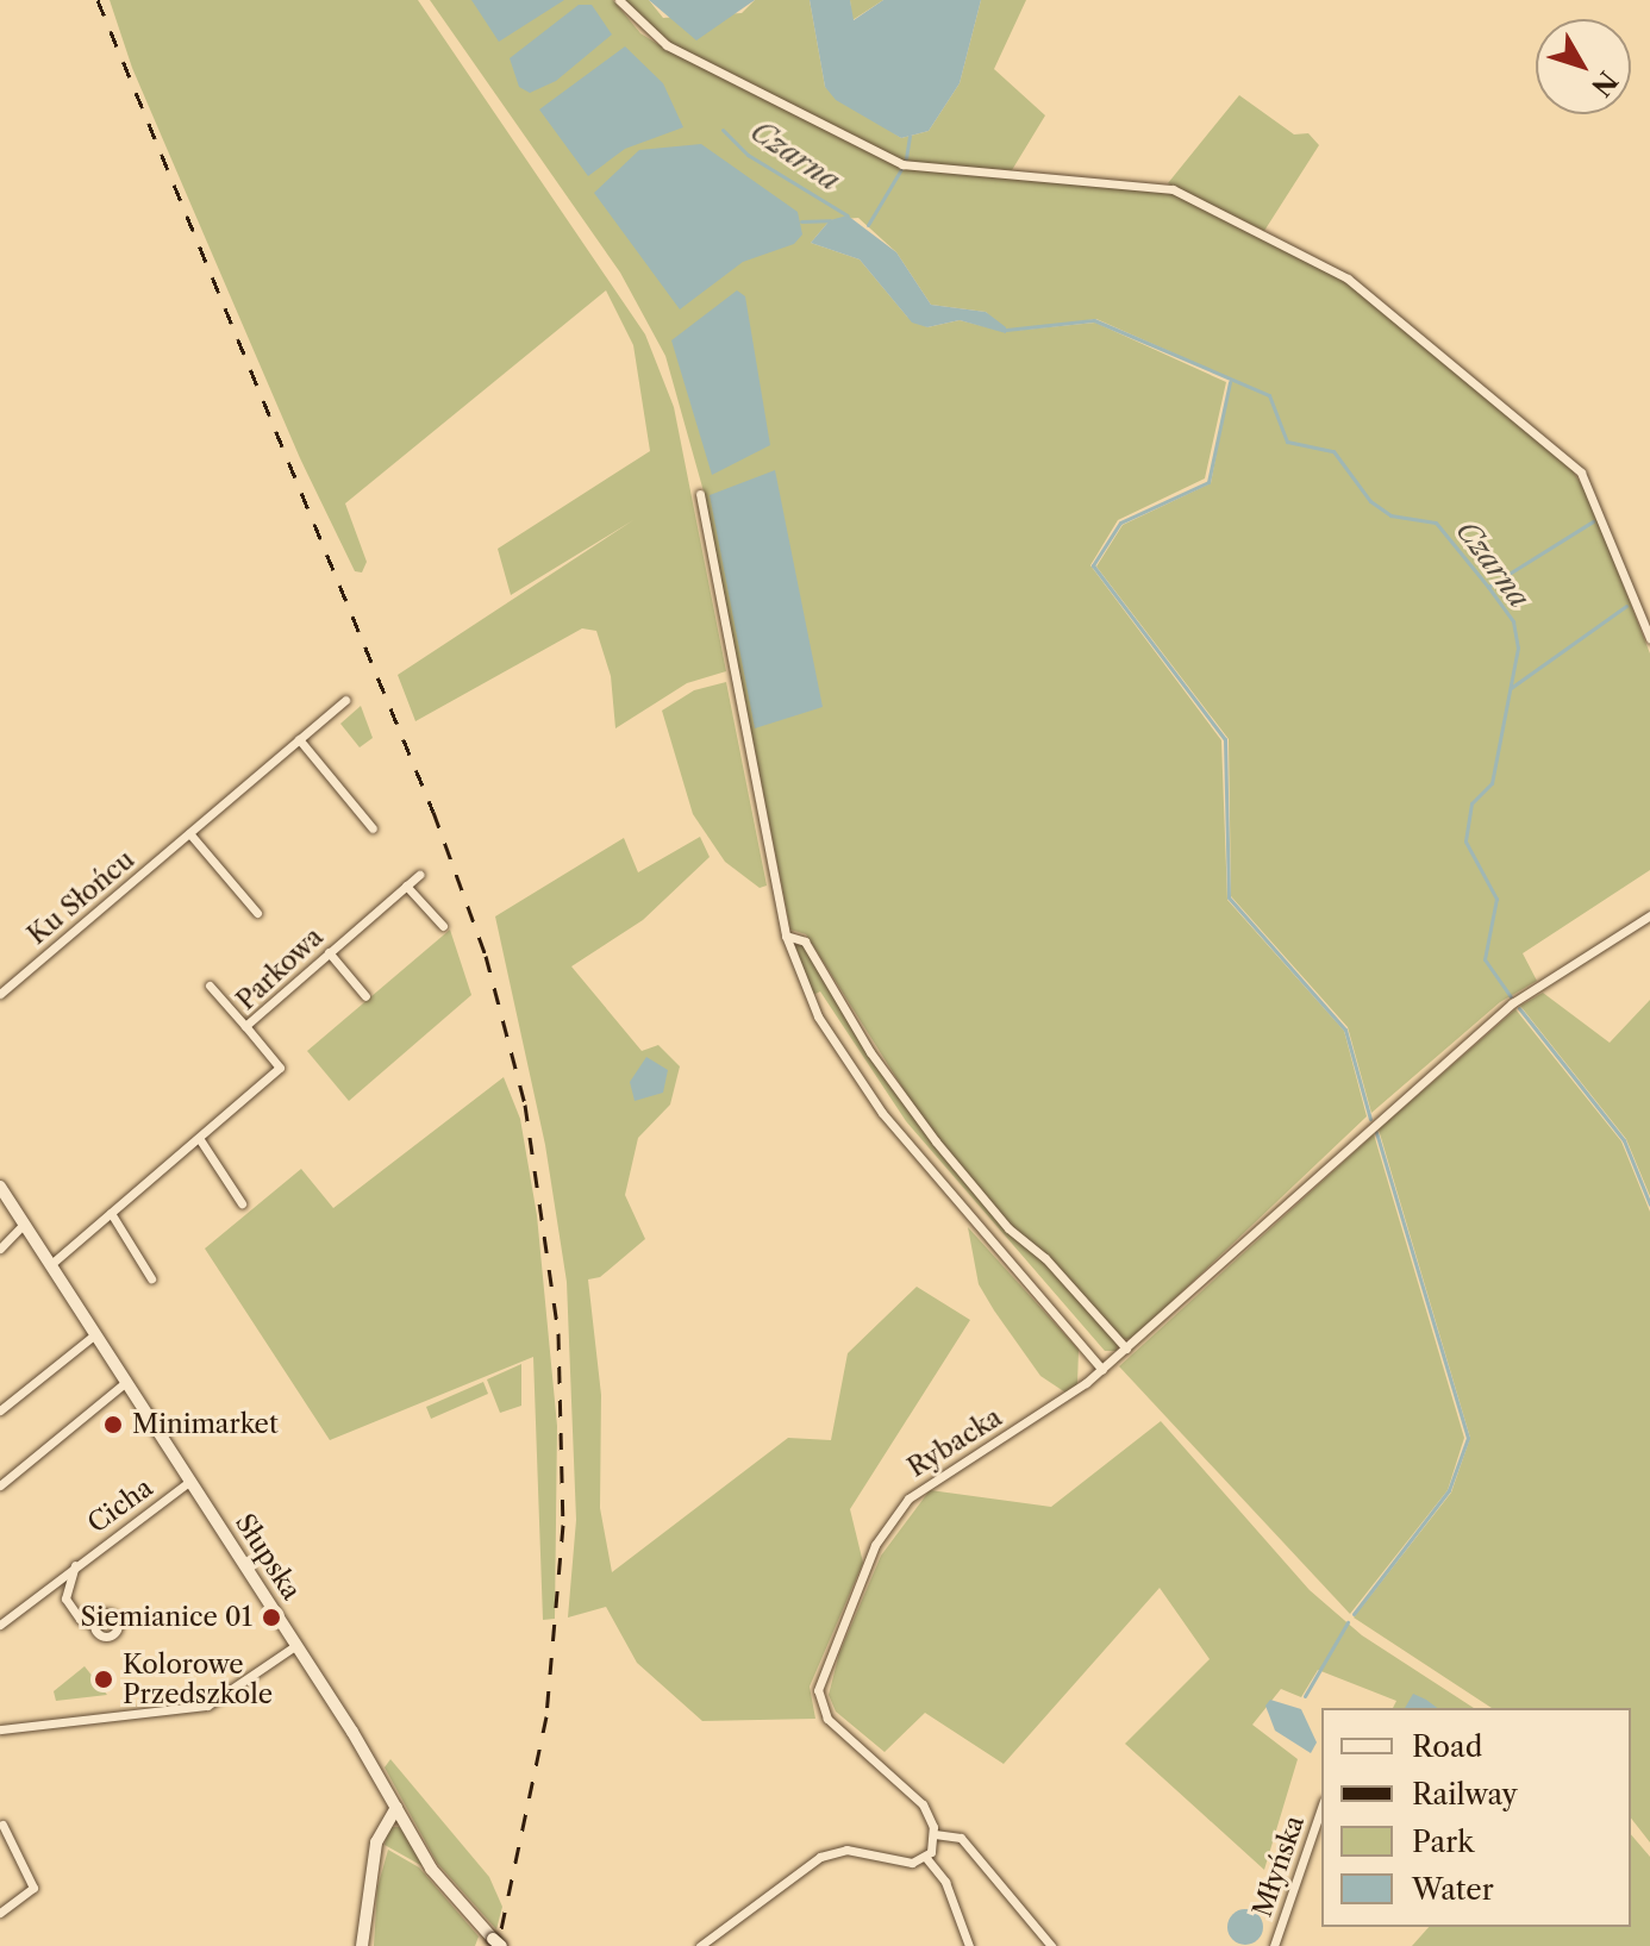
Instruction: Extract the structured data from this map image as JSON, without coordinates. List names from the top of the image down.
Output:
{
  "streets": {
    "main road": ["Słupska"],
    "street": [
      "Ku Słońcu",
      "Parkowa",
      "Rybacka",
      "Cicha",
      "Młyńska"
    ]
  },
  "crossings": [
    ["Parkowa", "Słupska"],
    ["Cicha", "Słupska"]
  ],
  "water": ["Czarna"],
  "places": ["Minimarket", "Siemianice 01", "Kolorowe Przedszkole"],
  "legend": [
    "Road",
    "Railway",
    "Park",
    "Water"
  ],
  "north": "bottom right"
}
